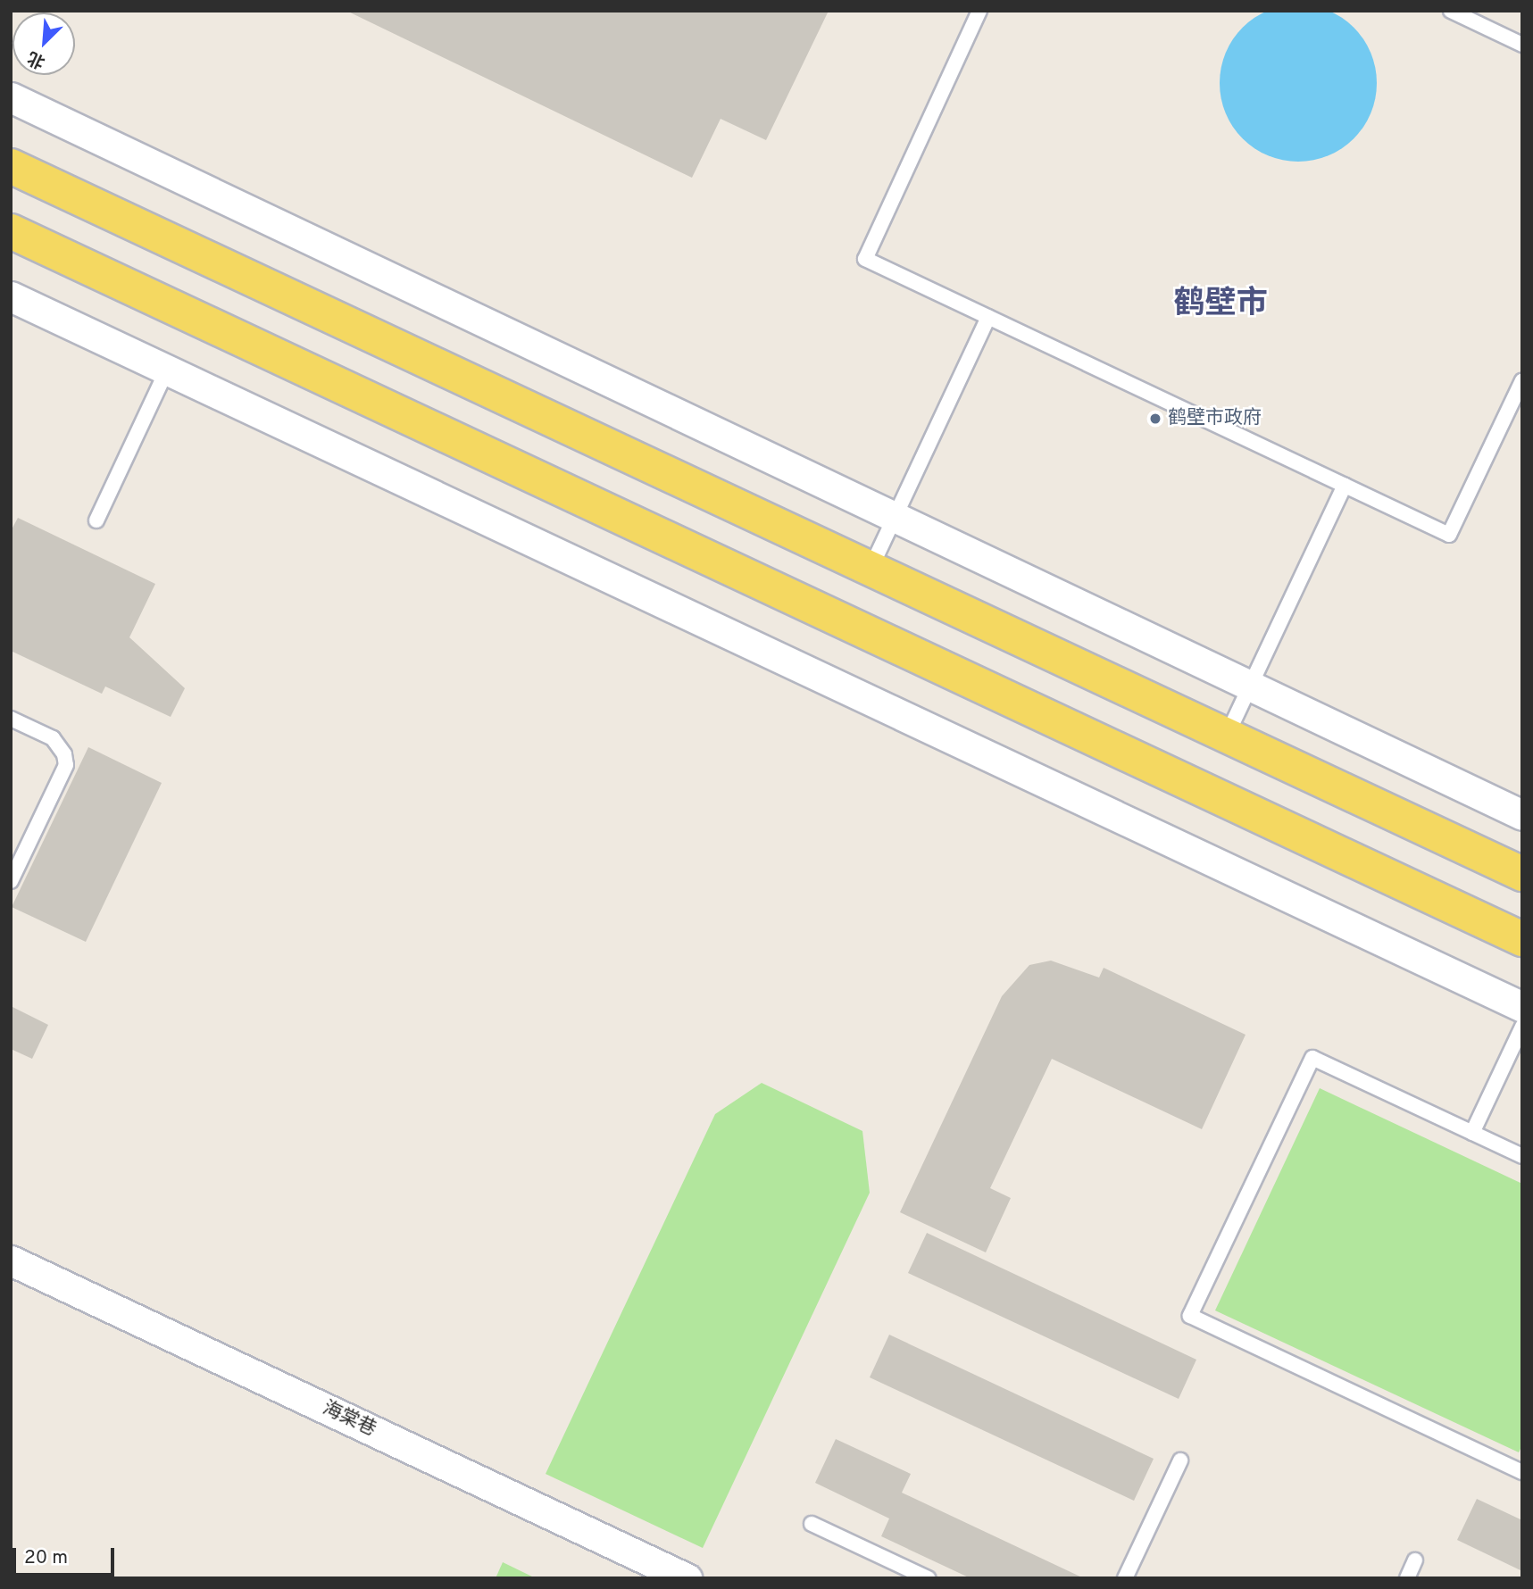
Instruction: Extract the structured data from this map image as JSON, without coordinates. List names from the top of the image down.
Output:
{
  "streets": {
    "street": ["海棠巷"]
  },
  "districts": ["鹤壁市"],
  "places": ["鹤壁市政府"],
  "scale_bar": "20 m",
  "north": "bottom left"
}
